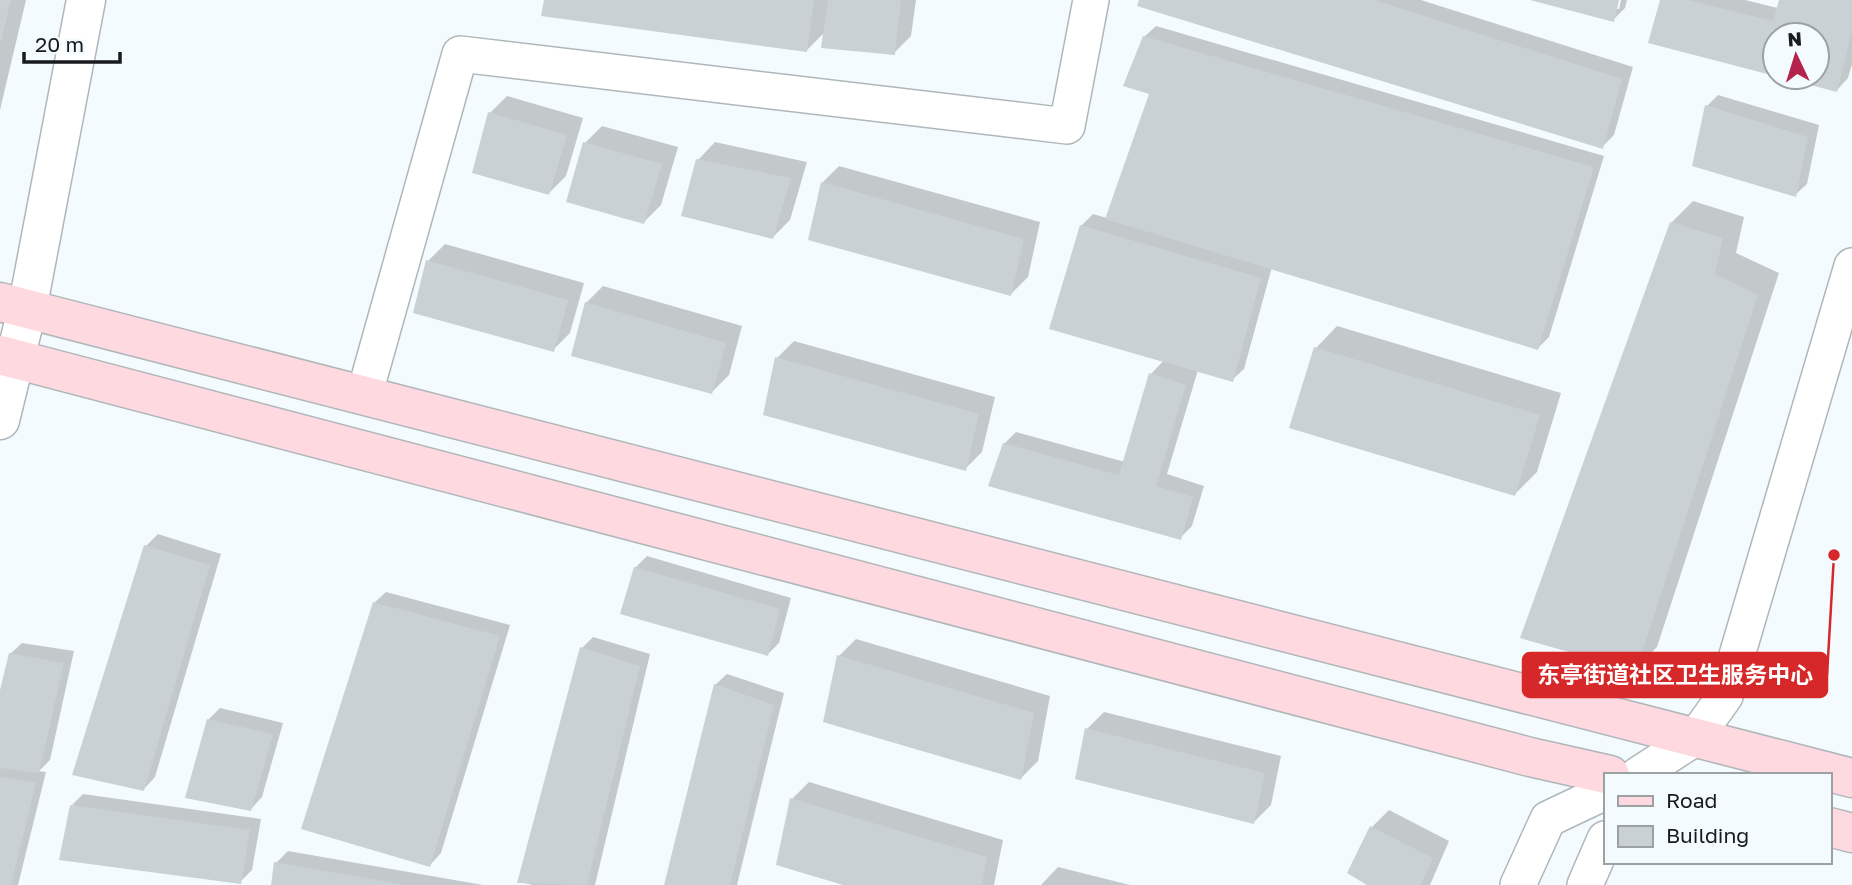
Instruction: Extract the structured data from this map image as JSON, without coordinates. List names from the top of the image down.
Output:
{
  "places": ["东亭街道社区卫生服务中心"],
  "legend": ["Road", "Building"],
  "scale_bar": "20 m",
  "north": "top"
}
